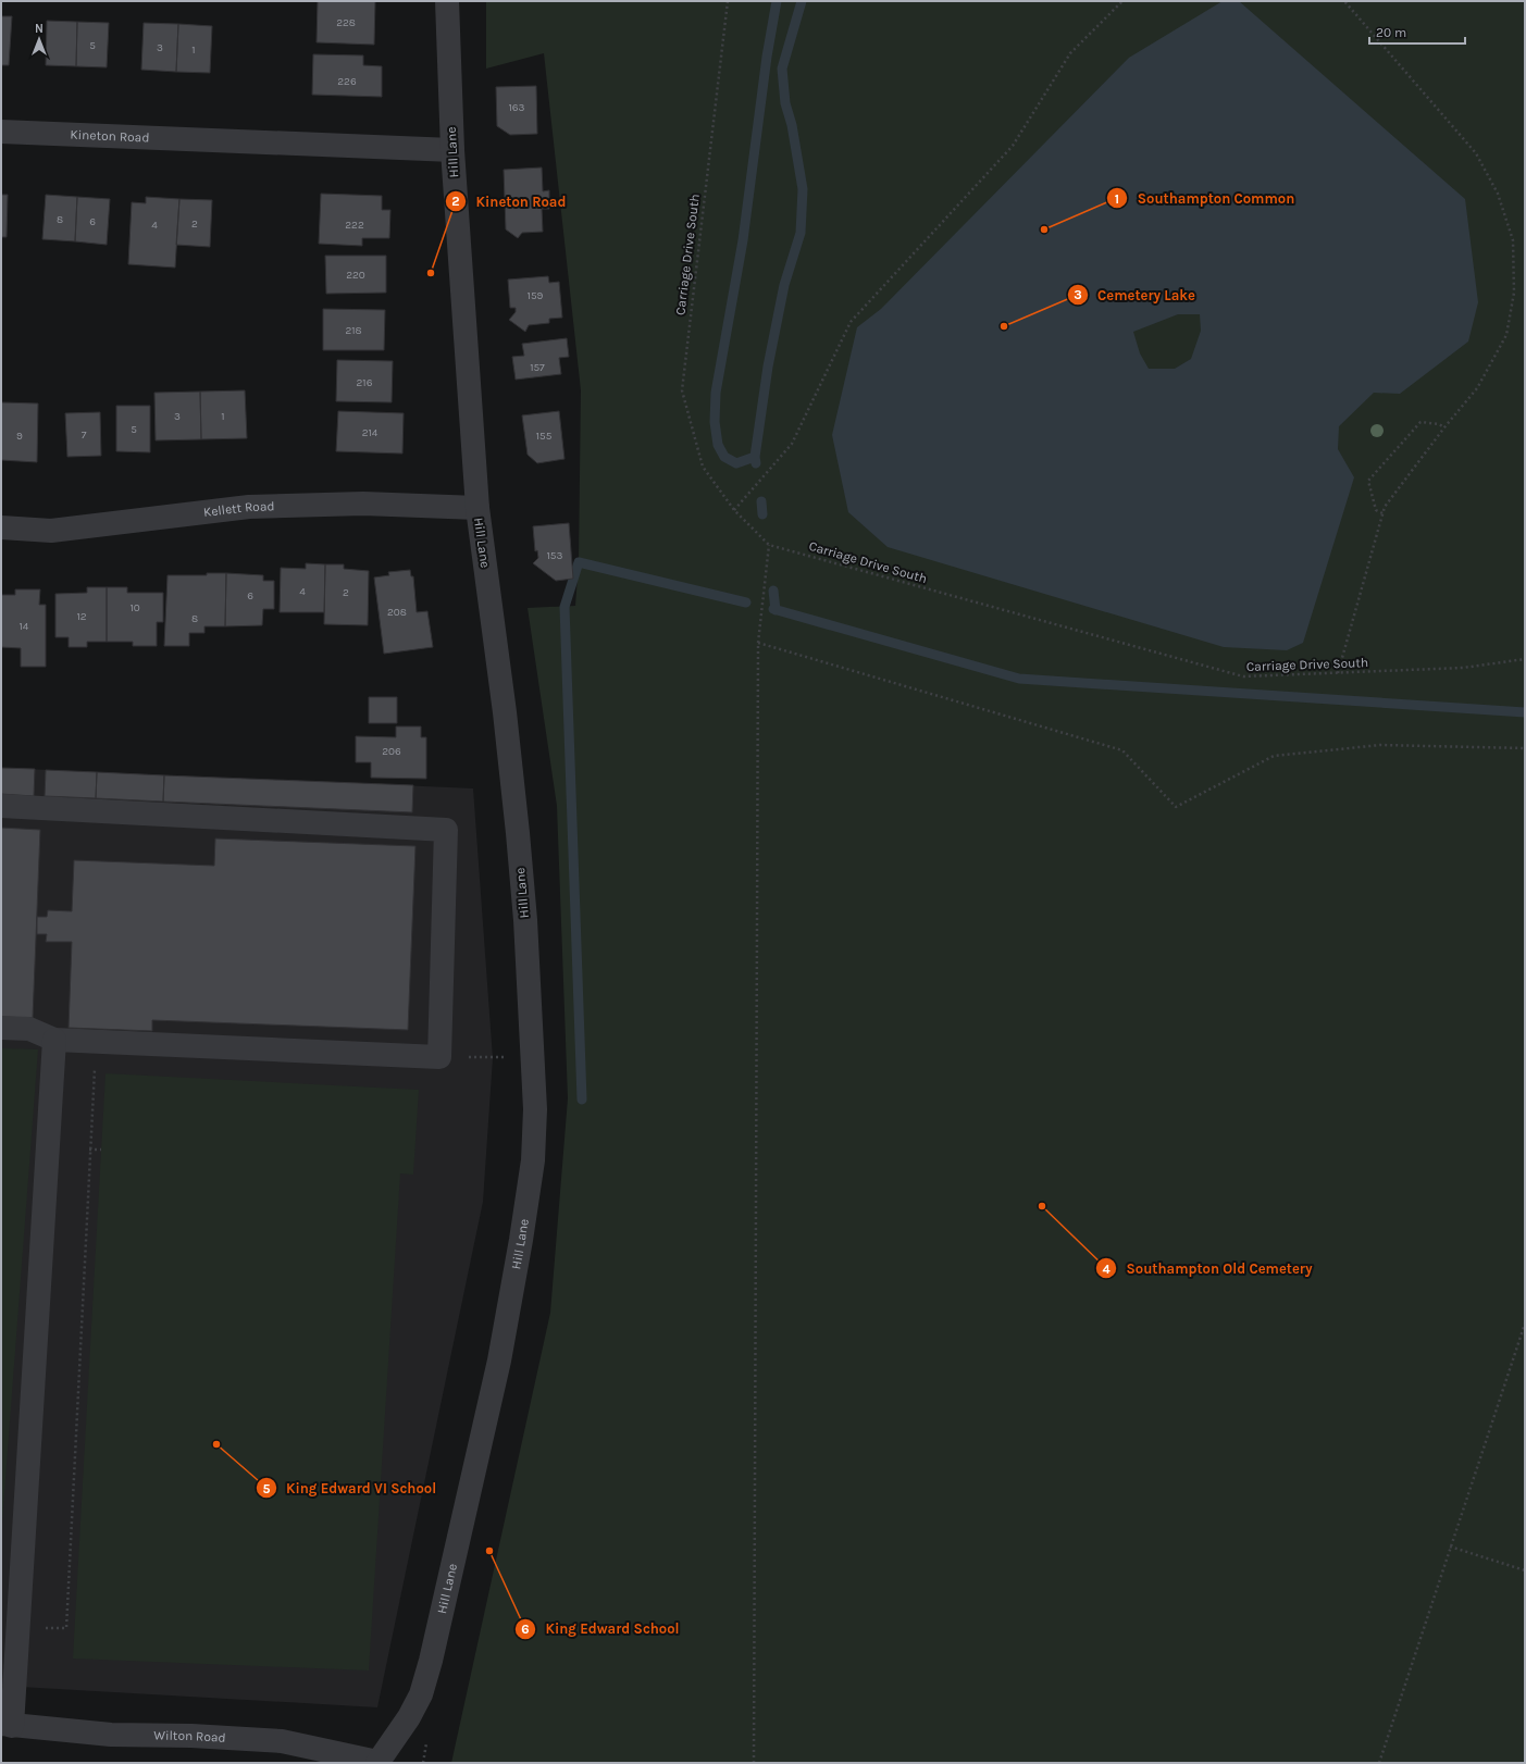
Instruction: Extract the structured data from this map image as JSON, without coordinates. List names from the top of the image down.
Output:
{
  "streets": {
    "street": [
      "Kineton Road",
      "Hill Lane",
      "Kellett Road",
      "Wilton Road"
    ],
    "path": ["Carriage Drive South"]
  },
  "crossings": [
    ["Kineton Road", "Hill Lane"],
    ["Hill Lane", "Kellett Road"],
    ["Hill Lane", "Wilton Road"]
  ],
  "places": [
    "Southampton Common",
    "Kineton Road",
    "Cemetery Lake",
    "Southampton Old Cemetery",
    "King Edward VI School",
    "King Edward School"
  ],
  "house_numbers": [
    "228",
    "5",
    "3",
    "1",
    "226",
    "163",
    "8",
    "6",
    "2",
    "4",
    "222",
    "220",
    "159",
    "218",
    "157",
    "216",
    "3",
    "1",
    "5",
    "214",
    "7",
    "9",
    "155",
    "153",
    "4",
    "2",
    "6",
    "10",
    "208",
    "12",
    "8",
    "14",
    "206"
  ],
  "scale_bar": "20 m",
  "north": "top"
}
